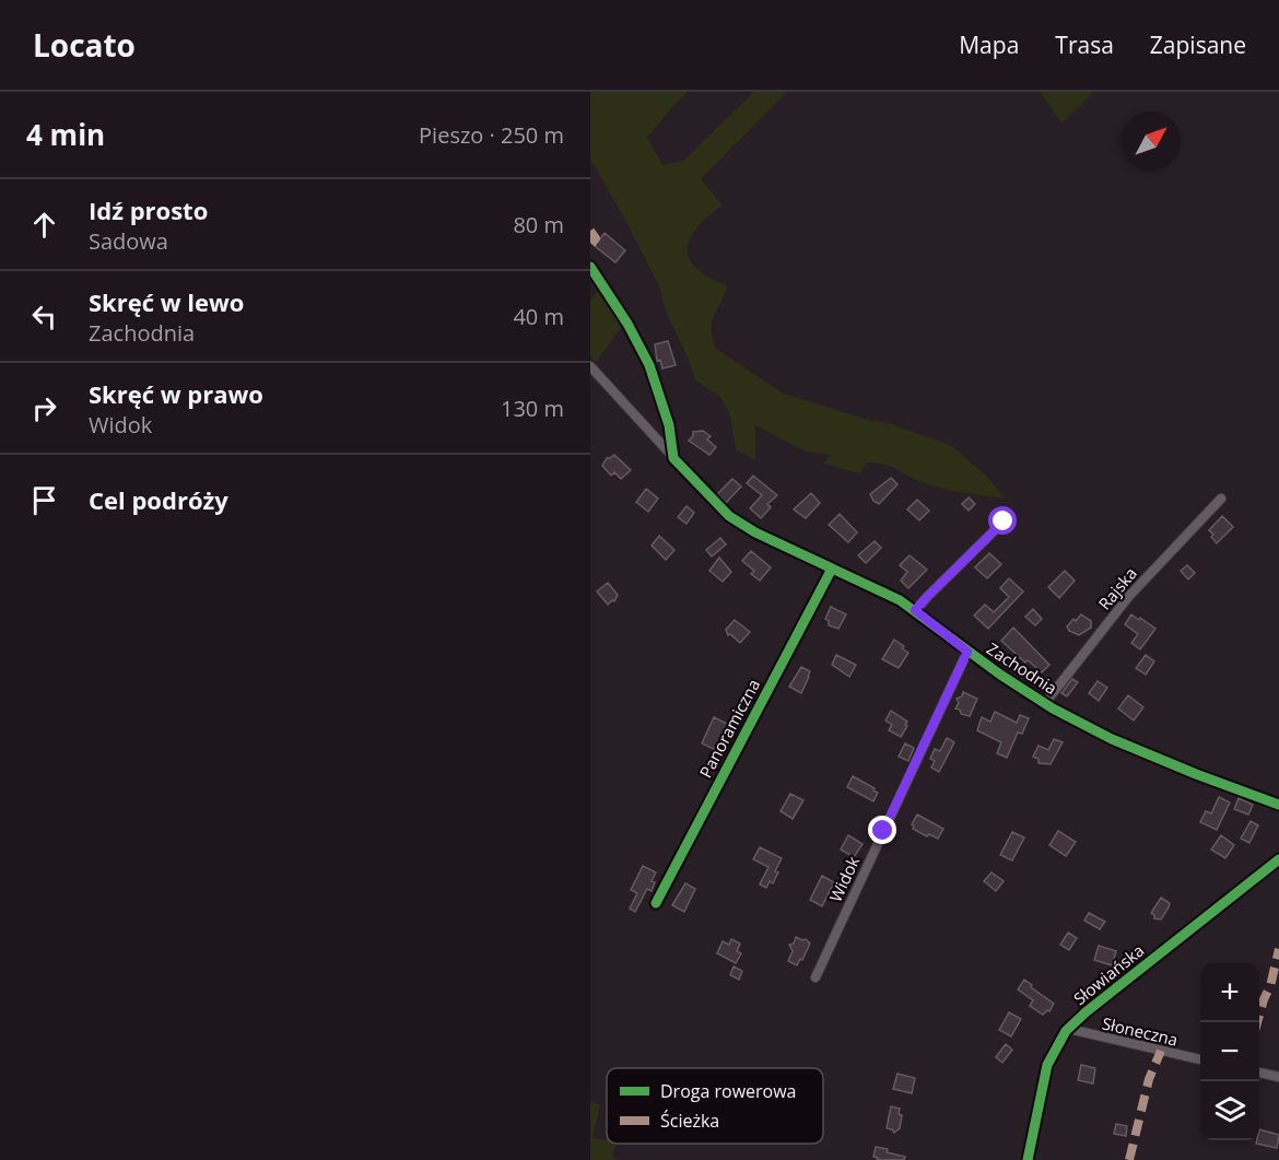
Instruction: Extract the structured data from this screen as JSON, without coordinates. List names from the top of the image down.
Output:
{
  "streets": {
    "street": [
      "Rajska",
      "Zachodnia",
      "Panoramiczna",
      "Widok",
      "Słowiańska",
      "Słoneczna"
    ]
  },
  "crossings": [
    ["Rajska", "Zachodnia"],
    ["Zachodnia", "Panoramiczna"],
    ["Zachodnia", "Widok"],
    ["Słowiańska", "Słoneczna"]
  ],
  "legend": ["Droga rowerowa", "Ścieżka"],
  "north": "top right",
  "page": {
    "header": "Locato",
    "nav": ["Mapa", "Trasa", "Zapisane"],
    "heading": ["4 min", "Pieszo · 250 m"],
    "list": [
      ["Idź prosto", "Sadowa", "80 m"],
      ["Skręć w lewo", "Zachodnia", "40 m"],
      ["Skręć w prawo", "Widok", "130 m"],
      "Cel podróży"
    ],
    "map_buttons": ["+", "−"]
  }
}
